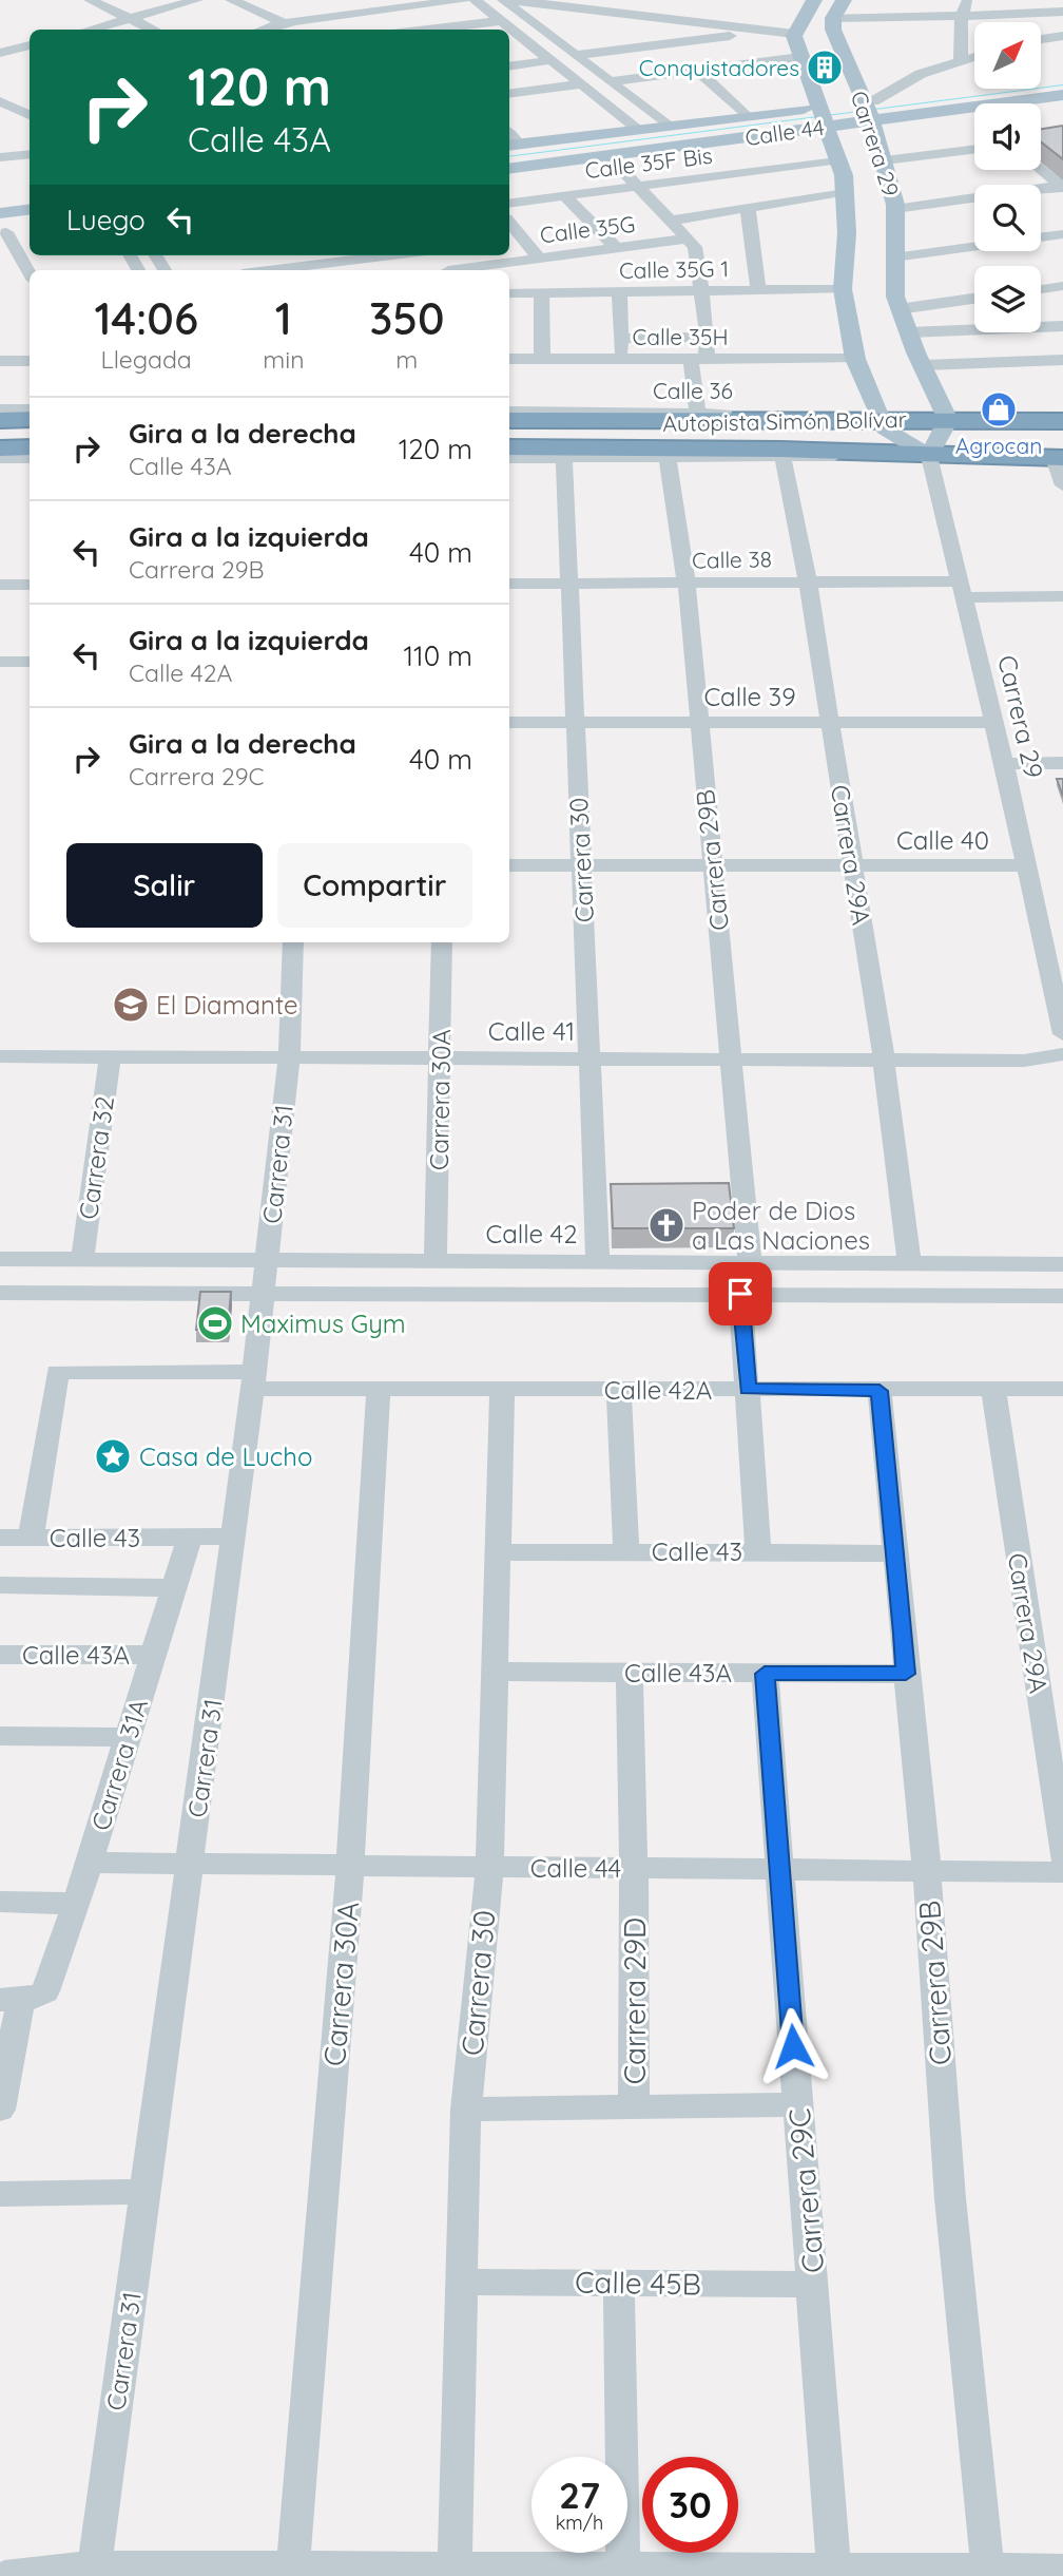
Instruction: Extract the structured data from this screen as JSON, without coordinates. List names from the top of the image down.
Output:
{
  "streets": {
    "highway": ["Autopista Simón Bolívar"],
    "main road": ["Calle 44", "Carrera 29"],
    "street": [
      "Calle 35F Bis",
      "Calle 35G",
      "Calle 35G 1",
      "Calle 35H",
      "Calle 36",
      "Calle 38",
      "Calle 39",
      "Calle 40",
      "Carrera 29A",
      "Carrera 30",
      "Carrera 29B",
      "Calle 41",
      "Carrera 30A",
      "Carrera 32",
      "Carrera 31",
      "Calle 42",
      "Calle 42A",
      "Calle 43",
      "Calle 43A",
      "Carrera 31A",
      "Carrera 29D",
      "Carrera 29C",
      "Calle 45B"
    ]
  },
  "crossings": [
    ["Calle 44", "Carrera 29"],
    ["Calle 44", "Carrera 30"],
    ["Calle 44", "Carrera 29B"],
    ["Calle 44", "Carrera 30A"],
    ["Calle 44", "Carrera 31"],
    ["Calle 44", "Carrera 31A"],
    ["Calle 44", "Carrera 29D"],
    ["Calle 44", "Carrera 29C"],
    ["Carrera 29", "Calle 35F Bis"],
    ["Carrera 29", "Calle 35G"],
    ["Carrera 29", "Calle 35G 1"],
    ["Carrera 29", "Calle 35H"],
    ["Carrera 29", "Calle 36"],
    ["Carrera 29", "Autopista Simón Bolívar"],
    ["Carrera 29", "Calle 38"],
    ["Carrera 29", "Calle 39"],
    ["Carrera 29", "Calle 40"],
    ["Calle 36", "Autopista Simón Bolívar"],
    ["Autopista Simón Bolívar", "Carrera 29A"],
    ["Calle 38", "Carrera 29A"],
    ["Calle 38", "Carrera 30"],
    ["Calle 38", "Carrera 29B"],
    ["Calle 39", "Carrera 29A"],
    ["Calle 39", "Carrera 30"],
    ["Calle 39", "Carrera 29B"],
    ["Calle 40", "Carrera 29A"],
    ["Calle 40", "Carrera 30"],
    ["Calle 40", "Carrera 29B"],
    ["Carrera 29A", "Calle 41"],
    ["Carrera 29A", "Calle 42"],
    ["Carrera 29A", "Calle 42A"],
    ["Carrera 30", "Calle 41"],
    ["Carrera 30", "Calle 42"],
    ["Carrera 30", "Calle 42A"],
    ["Carrera 30", "Calle 43"],
    ["Carrera 30", "Calle 43A"],
    ["Carrera 30", "Calle 45B"],
    ["Carrera 29B", "Calle 41"],
    ["Carrera 29B", "Calle 42"],
    ["Carrera 29B", "Calle 42A"],
    ["Carrera 29B", "Calle 43"],
    ["Carrera 29B", "Calle 43A"],
    ["Calle 41", "Carrera 30A"],
    ["Calle 41", "Carrera 32"],
    ["Calle 41", "Carrera 31"],
    ["Carrera 30A", "Calle 42"],
    ["Carrera 30A", "Calle 42A"],
    ["Carrera 32", "Calle 42"],
    ["Carrera 31", "Calle 42"],
    ["Carrera 31", "Calle 42A"],
    ["Carrera 31", "Calle 43"],
    ["Calle 42A", "Calle 43"],
    ["Calle 43", "Carrera 31A"],
    ["Calle 43A", "Carrera 31A"],
    ["Calle 43A", "Carrera 29D"],
    ["Calle 43A", "Carrera 29C"],
    ["Carrera 29C", "Calle 45B"]
  ],
  "places": {
    "building": ["Conquistadores"],
    "shop": ["Agrocan"],
    "school or university": ["El Diamante"],
    "church": ["Poder de Dios a Las Naciones"],
    "sports": ["Maximus Gym"],
    "place": ["Casa de Lucho"]
  },
  "north": "top right",
  "page": {
    "turn": ["120 m", "Calle 43A"],
    "then": "Luego",
    "eta": [
      "14:06",
      "Llegada",
      "1",
      "min",
      "350",
      "m"
    ],
    "list": [
      {
        "name": "Gira a la derecha",
        "note": "Calle 43A",
        "value": "120 m"
      },
      {
        "name": "Gira a la izquierda",
        "note": "Carrera 29B",
        "value": "40 m"
      },
      {
        "name": "Gira a la izquierda",
        "note": "Calle 42A",
        "value": "110 m"
      },
      {
        "name": "Gira a la derecha",
        "note": "Carrera 29C",
        "value": "40 m"
      }
    ],
    "buttons": ["Salir", "Compartir"],
    "speed": "27 km/h",
    "limit": "30"
  }
}
